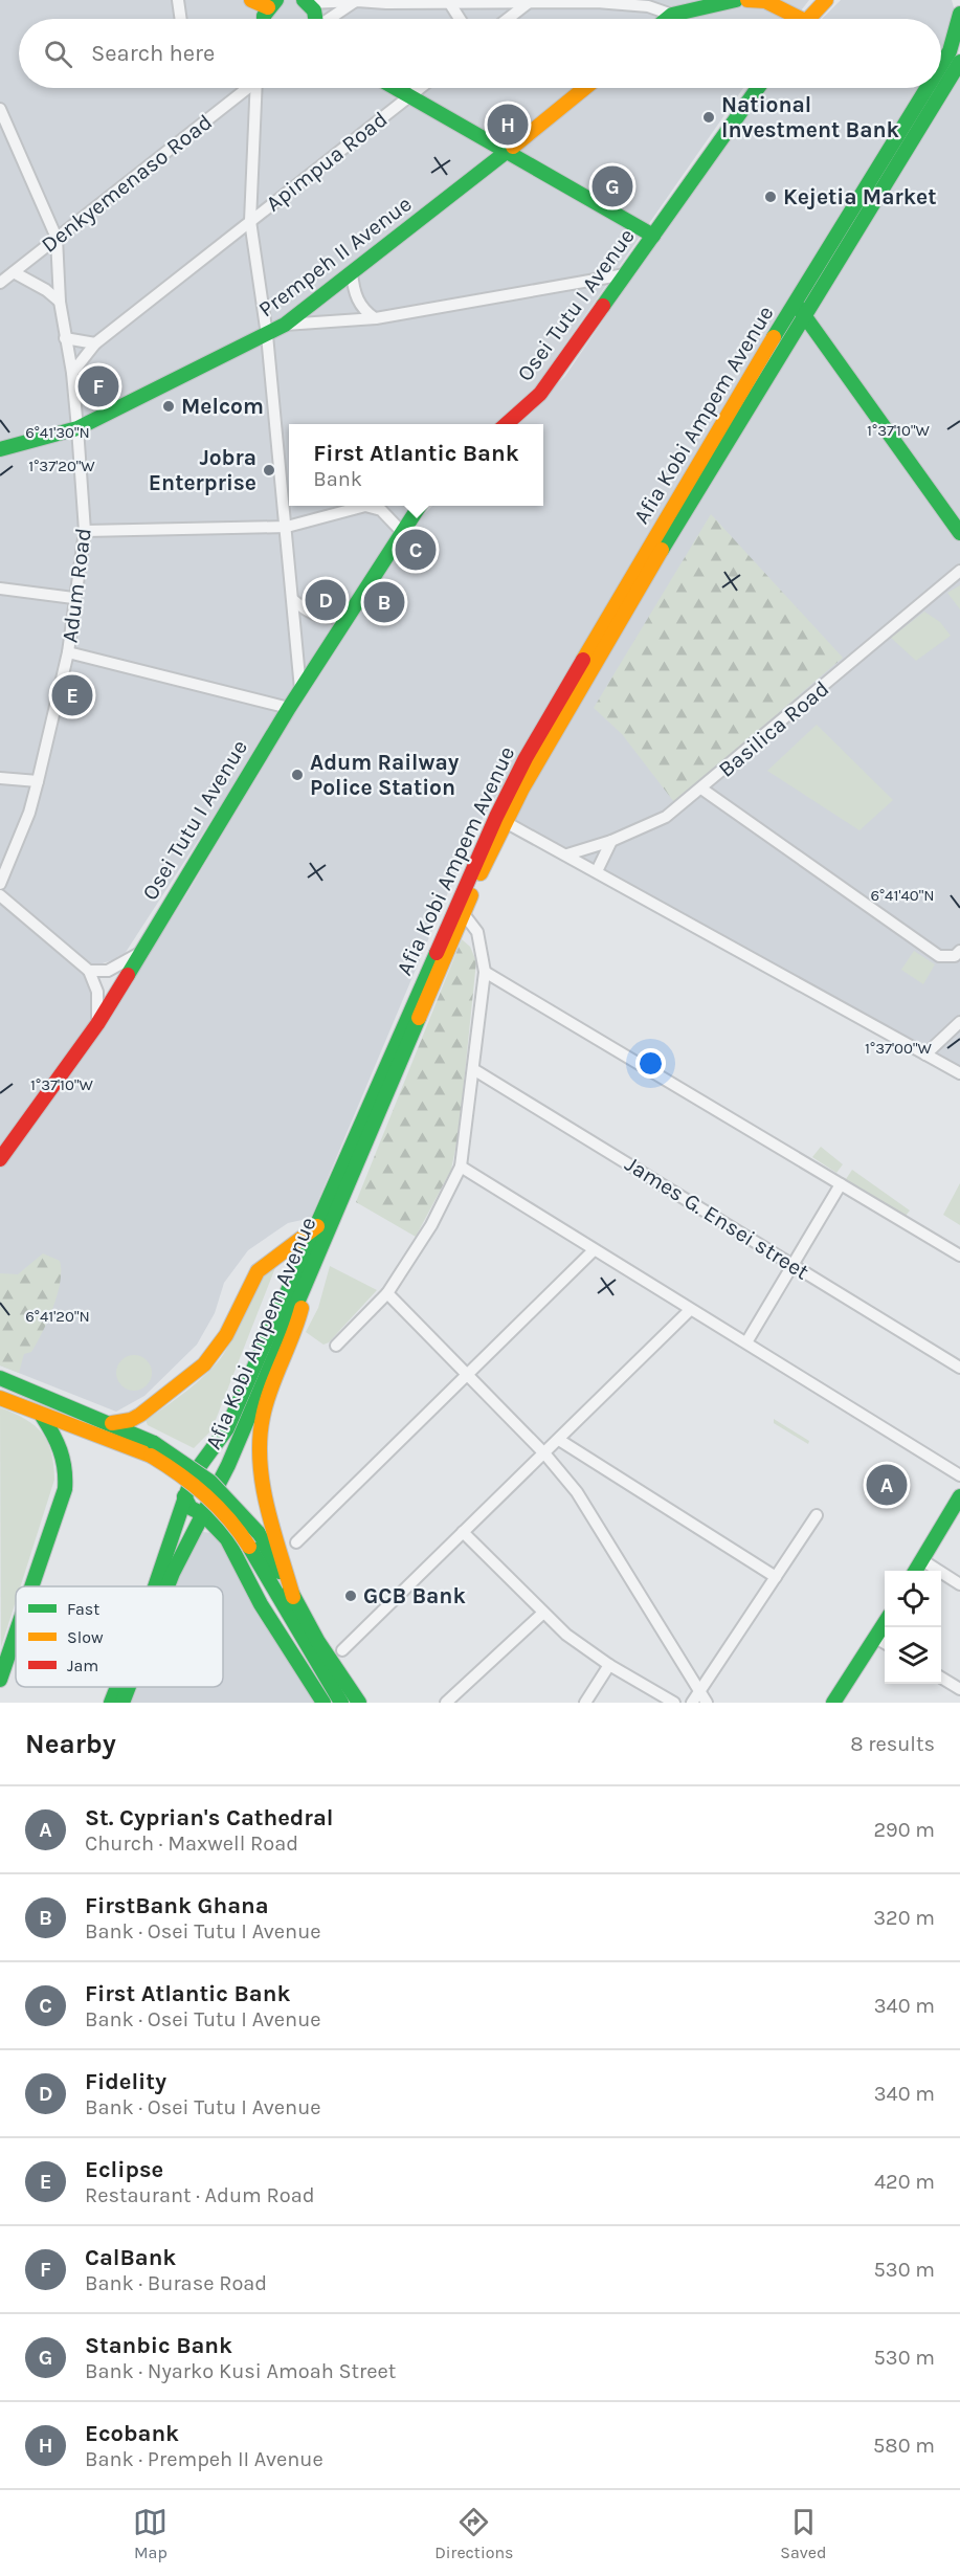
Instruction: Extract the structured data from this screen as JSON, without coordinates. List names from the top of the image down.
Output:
{
  "streets": {
    "main road": ["Prempeh II Avenue", "Osei Tutu I Avenue", "Afia Kobi Ampem Avenue"],
    "street": [
      "Apimpua Road",
      "Denkyemenaso Road",
      "Adum Road",
      "Basilica Road",
      "James G. Ensei street"
    ]
  },
  "crossings": [
    ["Apimpua Road", "Adum Road"],
    ["Denkyemenaso Road", "Adum Road"],
    ["Prempeh II Avenue", "Adum Road"]
  ],
  "places": [
    "National Investment Bank",
    "Kejetia Market",
    "Melcom",
    "Jobra Enterprise",
    "Adum Railway Police Station",
    "GCB Bank"
  ],
  "legend": ["Fast", "Slow", "Jam"],
  "page": {
    "search": "Search here",
    "pins": [
      "H",
      "G",
      "F",
      "C",
      "D",
      "B",
      "E",
      "A"
    ],
    "popup": ["First Atlantic Bank", "Bank"],
    "heading": ["Nearby", "8 results"],
    "list": [
      {
        "mark": "A",
        "name": "St. Cyprian's Cathedral",
        "note": "Church · Maxwell Road",
        "value": "290 m"
      },
      {
        "mark": "B",
        "name": "FirstBank Ghana",
        "note": "Bank · Osei Tutu I Avenue",
        "value": "320 m"
      },
      {
        "mark": "C",
        "name": "First Atlantic Bank",
        "note": "Bank · Osei Tutu I Avenue",
        "value": "340 m"
      },
      {
        "mark": "D",
        "name": "Fidelity",
        "note": "Bank · Osei Tutu I Avenue",
        "value": "340 m"
      },
      {
        "mark": "E",
        "name": "Eclipse",
        "note": "Restaurant · Adum Road",
        "value": "420 m"
      },
      {
        "mark": "F",
        "name": "CalBank",
        "note": "Bank · Burase Road",
        "value": "530 m"
      },
      {
        "mark": "G",
        "name": "Stanbic Bank",
        "note": "Bank · Nyarko Kusi Amoah Street",
        "value": "530 m"
      },
      {
        "mark": "H",
        "name": "Ecobank",
        "note": "Bank · Prempeh II Avenue",
        "value": "580 m"
      }
    ],
    "nav": ["Map", "Directions", "Saved"]
  },
  "coordinates": [
    "1°37'10\"W",
    "6°41'30\"N",
    "1°37'20\"W",
    "6°41'40\"N",
    "1°37'00\"W",
    "6°41'20\"N"
  ]
}
